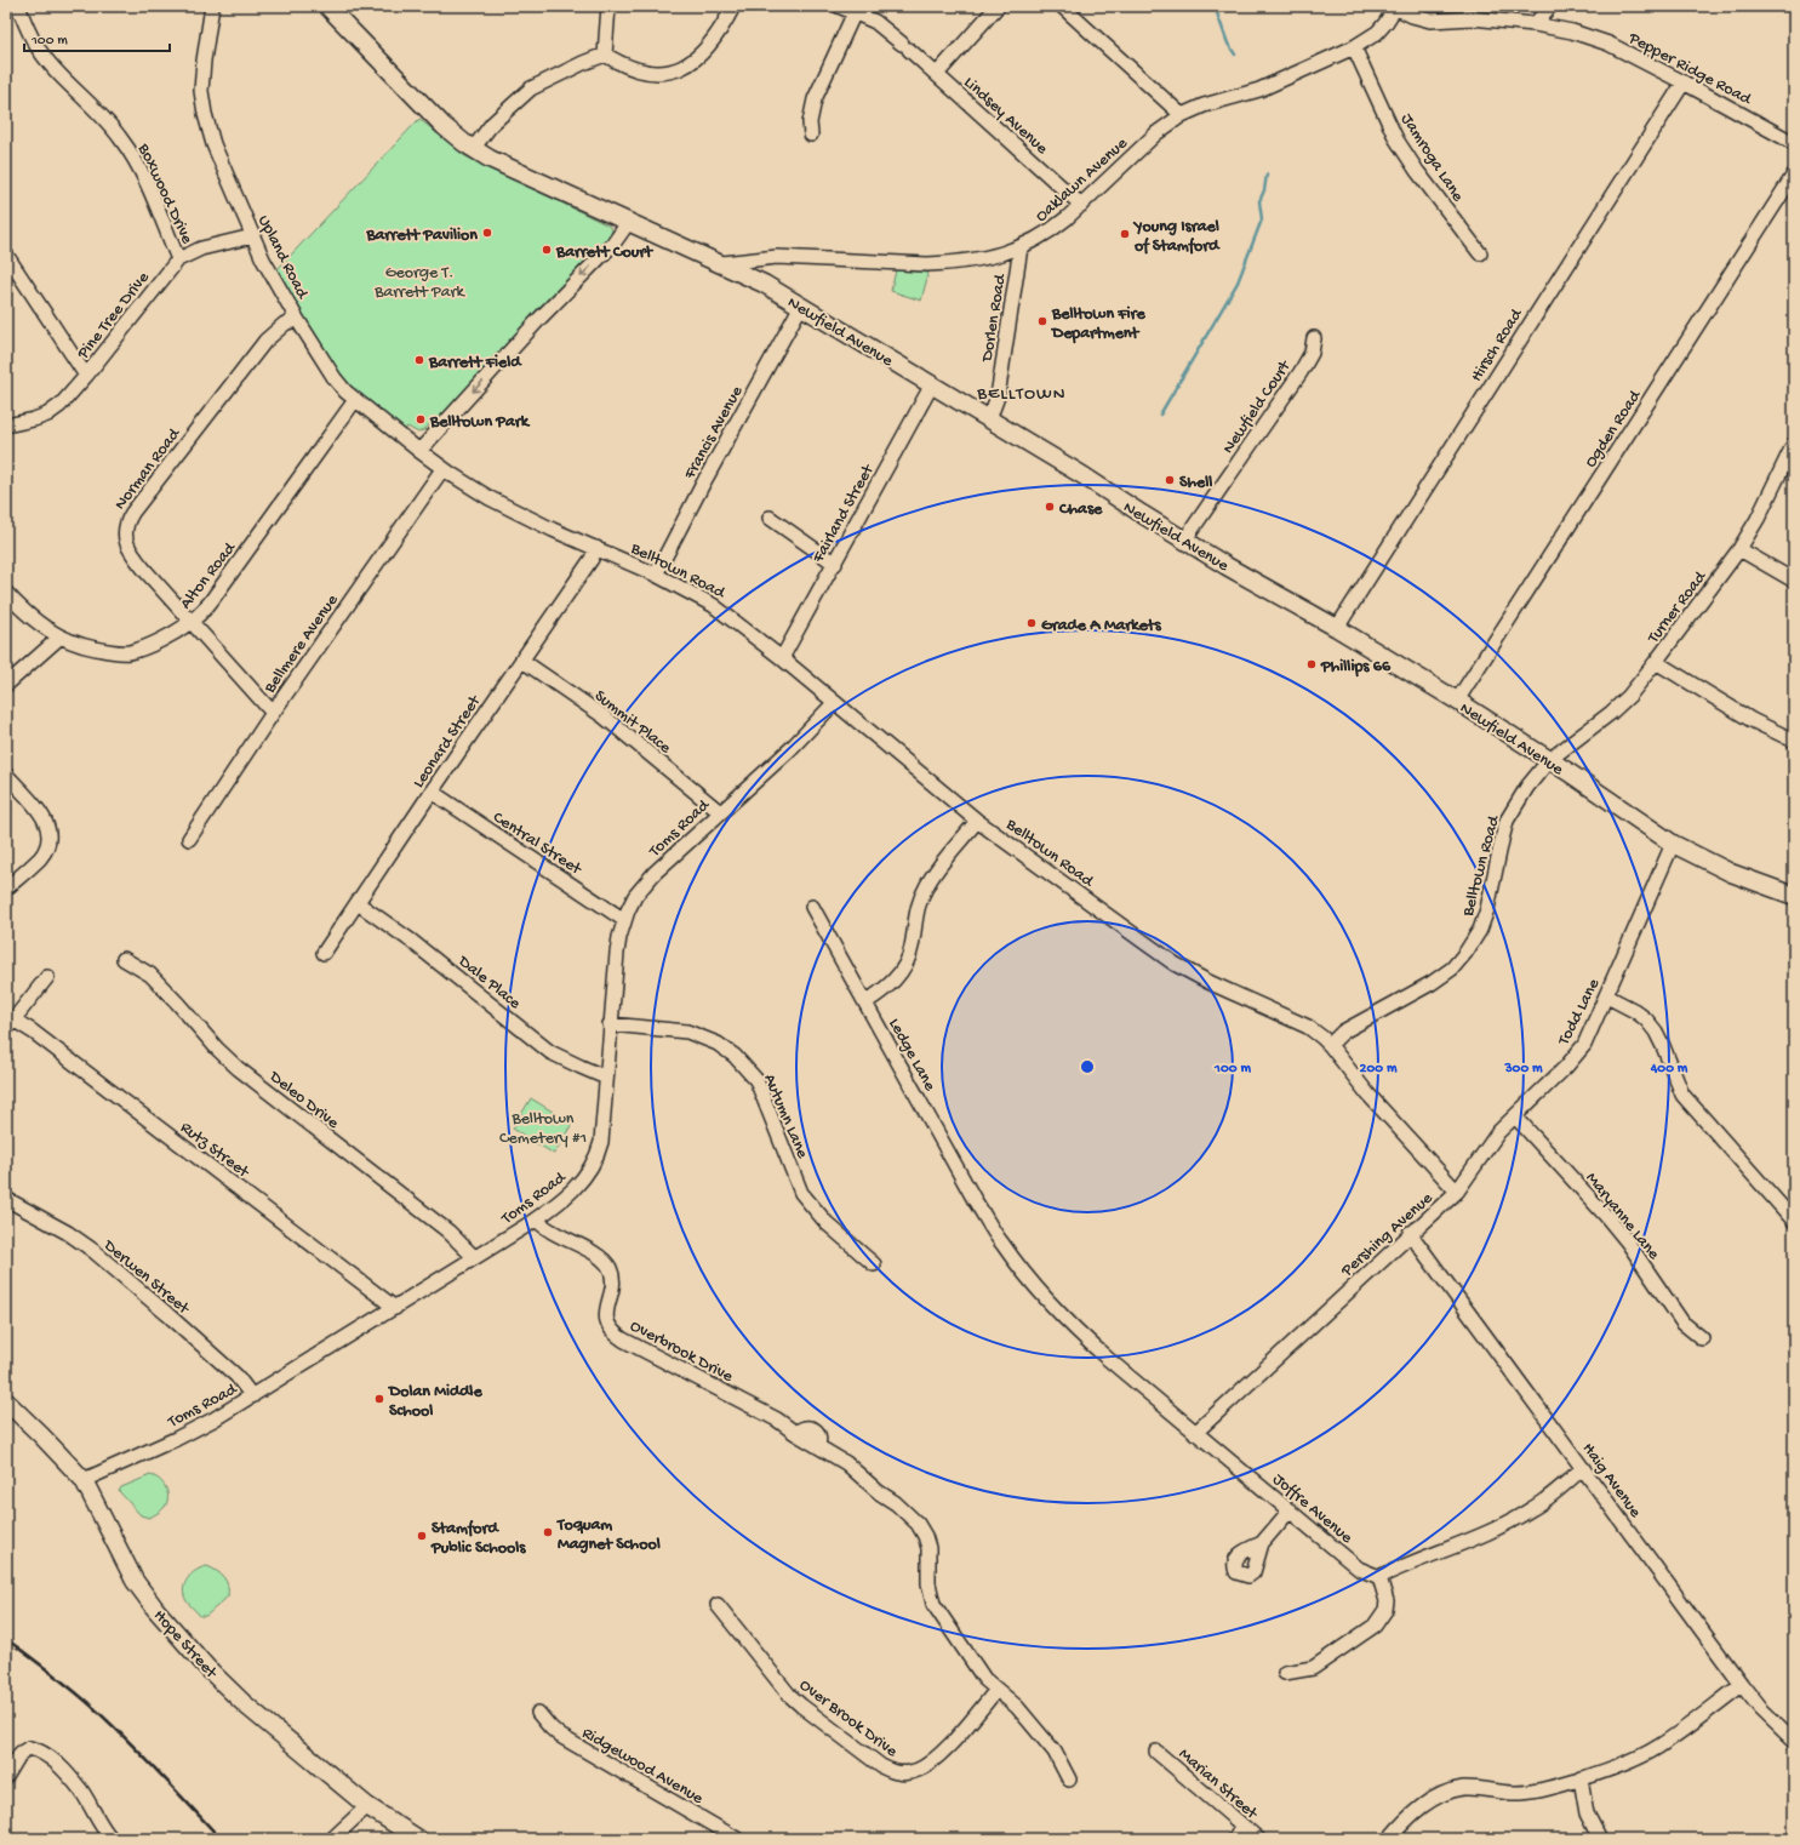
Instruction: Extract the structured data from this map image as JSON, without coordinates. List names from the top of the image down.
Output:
{
  "streets": {
    "main road": ["Newfield Avenue", "Hope Street"],
    "street": [
      "Pepper Ridge Road",
      "Lindsey Avenue",
      "Jamroga Lane",
      "Oaklawn Avenue",
      "Boxwood Drive",
      "Upland Road",
      "Pine Tree Drive",
      "Dorlen Road",
      "Hirsch Road",
      "Newfield Court",
      "Ogden Road",
      "Francis Avenue",
      "Norman Road",
      "Fairland Street",
      "Belltown Road",
      "Alton Road",
      "Turner Road",
      "Bellmere Avenue",
      "Summit Place",
      "Leonard Street",
      "Toms Road",
      "Central Street",
      "Dale Place",
      "Todd Lane",
      "Ledge Lane",
      "Deleo Drive",
      "Autumn Lane",
      "Rutz Street",
      "Maryanne Lane",
      "Pershing Avenue",
      "Derwen Street",
      "Overbrook Drive",
      "Haig Avenue",
      "Joffre Avenue",
      "Over Brook Drive",
      "Ridgewood Avenue",
      "Marian Street"
    ]
  },
  "crossings": [
    ["Pepper Ridge Road", "Oaklawn Avenue"],
    ["Pepper Ridge Road", "Hirsch Road"],
    ["Lindsey Avenue", "Oaklawn Avenue"],
    ["Jamroga Lane", "Oaklawn Avenue"],
    ["Oaklawn Avenue", "Dorlen Road"],
    ["Oaklawn Avenue", "Newfield Avenue"],
    ["Boxwood Drive", "Pine Tree Drive"],
    ["Upland Road", "Pine Tree Drive"],
    ["Upland Road", "Norman Road"],
    ["Upland Road", "Belltown Road"],
    ["Upland Road", "Alton Road"],
    ["Upland Road", "Bellmere Avenue"],
    ["Dorlen Road", "Newfield Avenue"],
    ["Newfield Avenue", "Hirsch Road"],
    ["Newfield Avenue", "Newfield Court"],
    ["Newfield Avenue", "Ogden Road"],
    ["Newfield Avenue", "Francis Avenue"],
    ["Newfield Avenue", "Fairland Street"],
    ["Newfield Avenue", "Belltown Road"],
    ["Newfield Avenue", "Turner Road"],
    ["Newfield Avenue", "Todd Lane"],
    ["Francis Avenue", "Belltown Road"],
    ["Norman Road", "Alton Road"],
    ["Norman Road", "Bellmere Avenue"],
    ["Fairland Street", "Belltown Road"],
    ["Belltown Road", "Turner Road"],
    ["Belltown Road", "Bellmere Avenue"],
    ["Belltown Road", "Leonard Street"],
    ["Belltown Road", "Toms Road"],
    ["Belltown Road", "Pershing Avenue"],
    ["Summit Place", "Leonard Street"],
    ["Summit Place", "Toms Road"],
    ["Leonard Street", "Central Street"],
    ["Leonard Street", "Dale Place"],
    ["Toms Road", "Central Street"],
    ["Toms Road", "Dale Place"],
    ["Toms Road", "Deleo Drive"],
    ["Toms Road", "Autumn Lane"],
    ["Toms Road", "Rutz Street"],
    ["Toms Road", "Derwen Street"],
    ["Toms Road", "Overbrook Drive"],
    ["Toms Road", "Hope Street"],
    ["Todd Lane", "Maryanne Lane"],
    ["Todd Lane", "Pershing Avenue"],
    ["Ledge Lane", "Joffre Avenue"],
    ["Pershing Avenue", "Haig Avenue"],
    ["Pershing Avenue", "Joffre Avenue"],
    ["Overbrook Drive", "Over Brook Drive"]
  ],
  "districts": ["BELLTOWN"],
  "parks": ["George T. Barrett Park", "Belltown Cemetery #1"],
  "places": [
    "Barrett Pavilion",
    "Young Israel of Stamford",
    "Barrett Court",
    "Belltown Fire Department",
    "Barrett Field",
    "Belltown Park",
    "Shell",
    "Chase",
    "Grade A Markets",
    "Phillips 66",
    "Dolan Middle School",
    "Toquam Magnet School",
    "Stamford Public Schools"
  ],
  "scale_bar": "100 m",
  "rings": [
    "100 m",
    "200 m",
    "300 m",
    "400 m"
  ]
}
